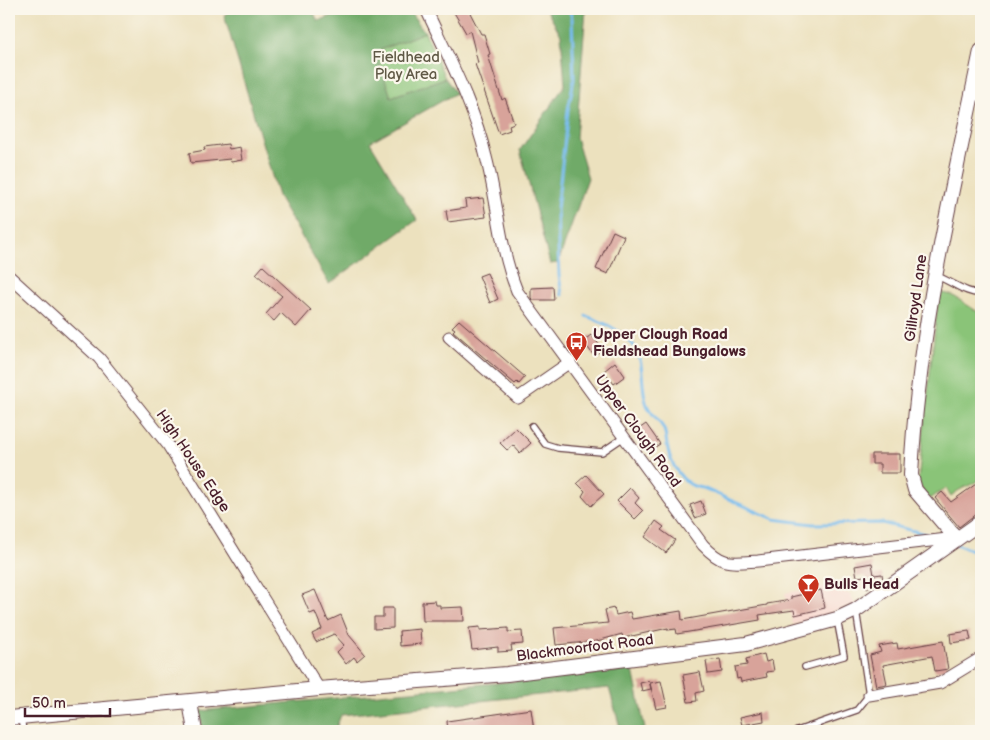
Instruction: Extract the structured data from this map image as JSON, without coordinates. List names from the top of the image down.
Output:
{
  "streets": {
    "street": [
      "Gillroyd Lane",
      "Upper Clough Road",
      "High House Edge",
      "Blackmoorfoot Road"
    ]
  },
  "crossings": [
    ["Gillroyd Lane", "Blackmoorfoot Road"],
    ["Upper Clough Road", "Blackmoorfoot Road"],
    ["High House Edge", "Blackmoorfoot Road"]
  ],
  "parks": ["Fieldhead Play Area"],
  "places": {
    "bus stop": ["Upper Clough Road Fieldshead Bungalows"],
    "bar": ["Bulls Head"]
  },
  "scale_bar": "50 m"
}
